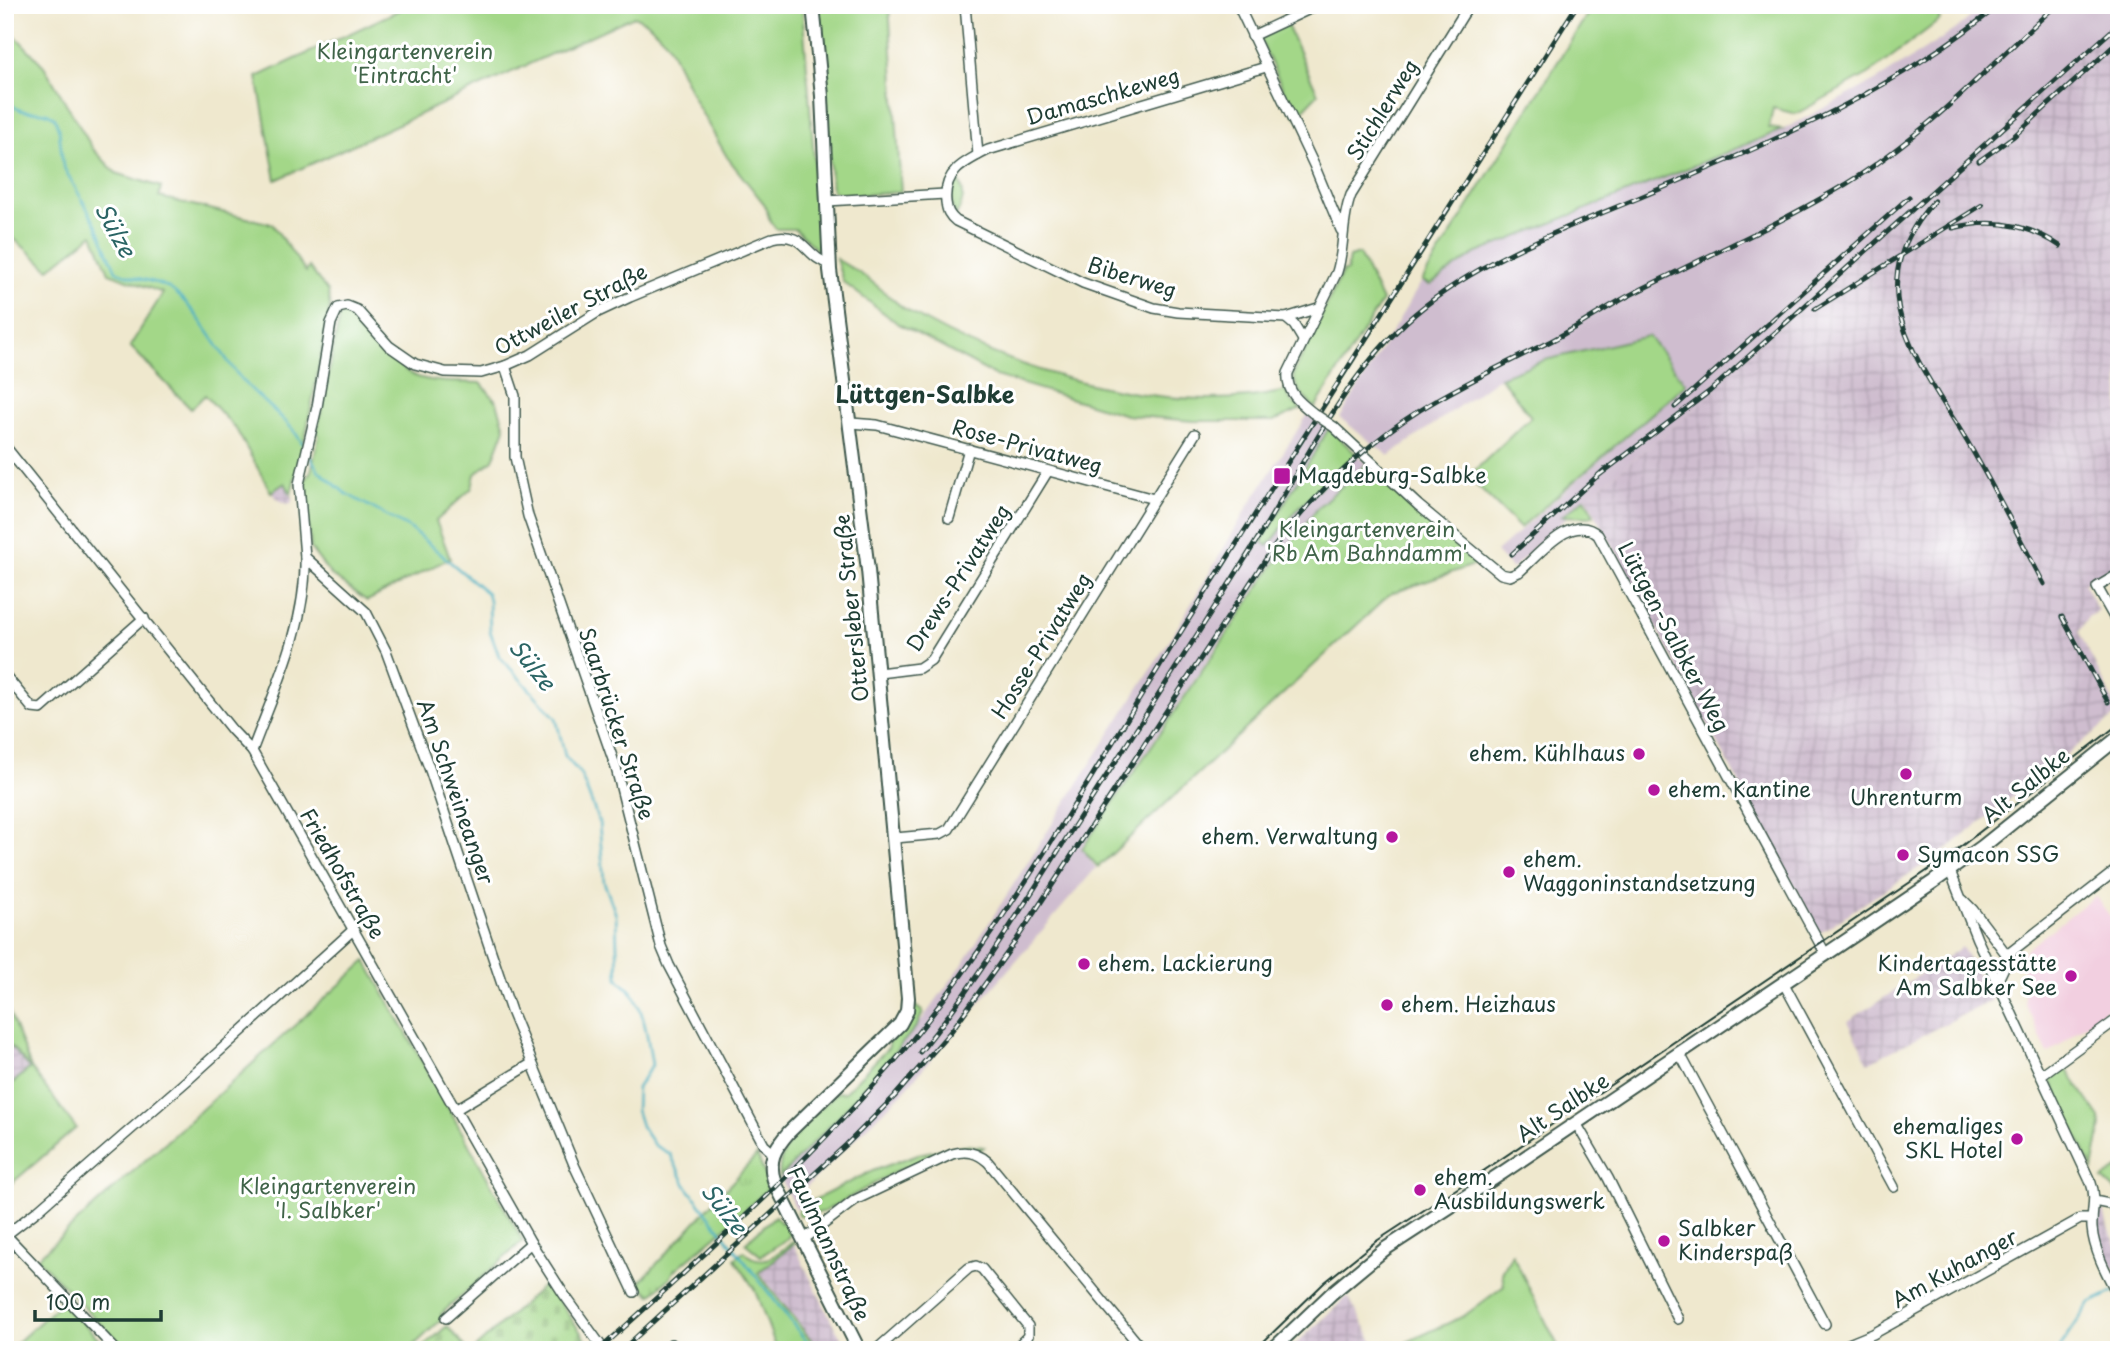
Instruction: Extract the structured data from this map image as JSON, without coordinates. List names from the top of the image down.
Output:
{
  "streets": {
    "main road": ["Ottersleber Straße", "Alt Salbke", "Faulmannstraße"],
    "street": [
      "Damaschkeweg",
      "Stichlerweg",
      "Biberweg",
      "Ottweiler Straße",
      "Rose-Privatweg",
      "Drews-Privatweg",
      "Lüttgen-Salbker Weg",
      "Hosse-Privatweg",
      "Saarbrücker Straße",
      "Am Schweineanger",
      "Friedhofstraße",
      "Am Kuhanger"
    ]
  },
  "crossings": [
    ["Damaschkeweg", "Biberweg"],
    ["Stichlerweg", "Lüttgen-Salbker Weg"],
    ["Biberweg", "Lüttgen-Salbker Weg"],
    ["Ottweiler Straße", "Ottersleber Straße"],
    ["Ottweiler Straße", "Saarbrücker Straße"],
    ["Ottweiler Straße", "Am Schweineanger"],
    ["Rose-Privatweg", "Drews-Privatweg"],
    ["Rose-Privatweg", "Ottersleber Straße"],
    ["Rose-Privatweg", "Hosse-Privatweg"],
    ["Drews-Privatweg", "Ottersleber Straße"],
    ["Ottersleber Straße", "Hosse-Privatweg"],
    ["Ottersleber Straße", "Saarbrücker Straße"],
    ["Ottersleber Straße", "Faulmannstraße"],
    ["Lüttgen-Salbker Weg", "Alt Salbke"],
    ["Saarbrücker Straße", "Faulmannstraße"]
  ],
  "districts": ["Lüttgen-Salbke"],
  "water": ["Sülze"],
  "parks": ["Kleingartenverein 'Eintracht'", "Kleingartenverein 'Rb Am Bahndamm'", "Kleingartenverein 'I. Salbker'"],
  "places": {
    "transit": ["Magdeburg-Salbke"],
    "other": [
      "ehem. Kühlhaus",
      "Uhrenturm",
      "ehem. Kantine",
      "ehem. Verwaltung",
      "Symacon SSG",
      "ehem. Waggoninstandsetzung",
      "ehem. Lackierung",
      "Kindertagesstätte Am Salbker See",
      "ehem. Heizhaus",
      "ehemaliges SKL Hotel",
      "ehem. Ausbildungswerk",
      "Salbker Kinderspaß"
    ]
  },
  "scale_bar": "100 m"
}
